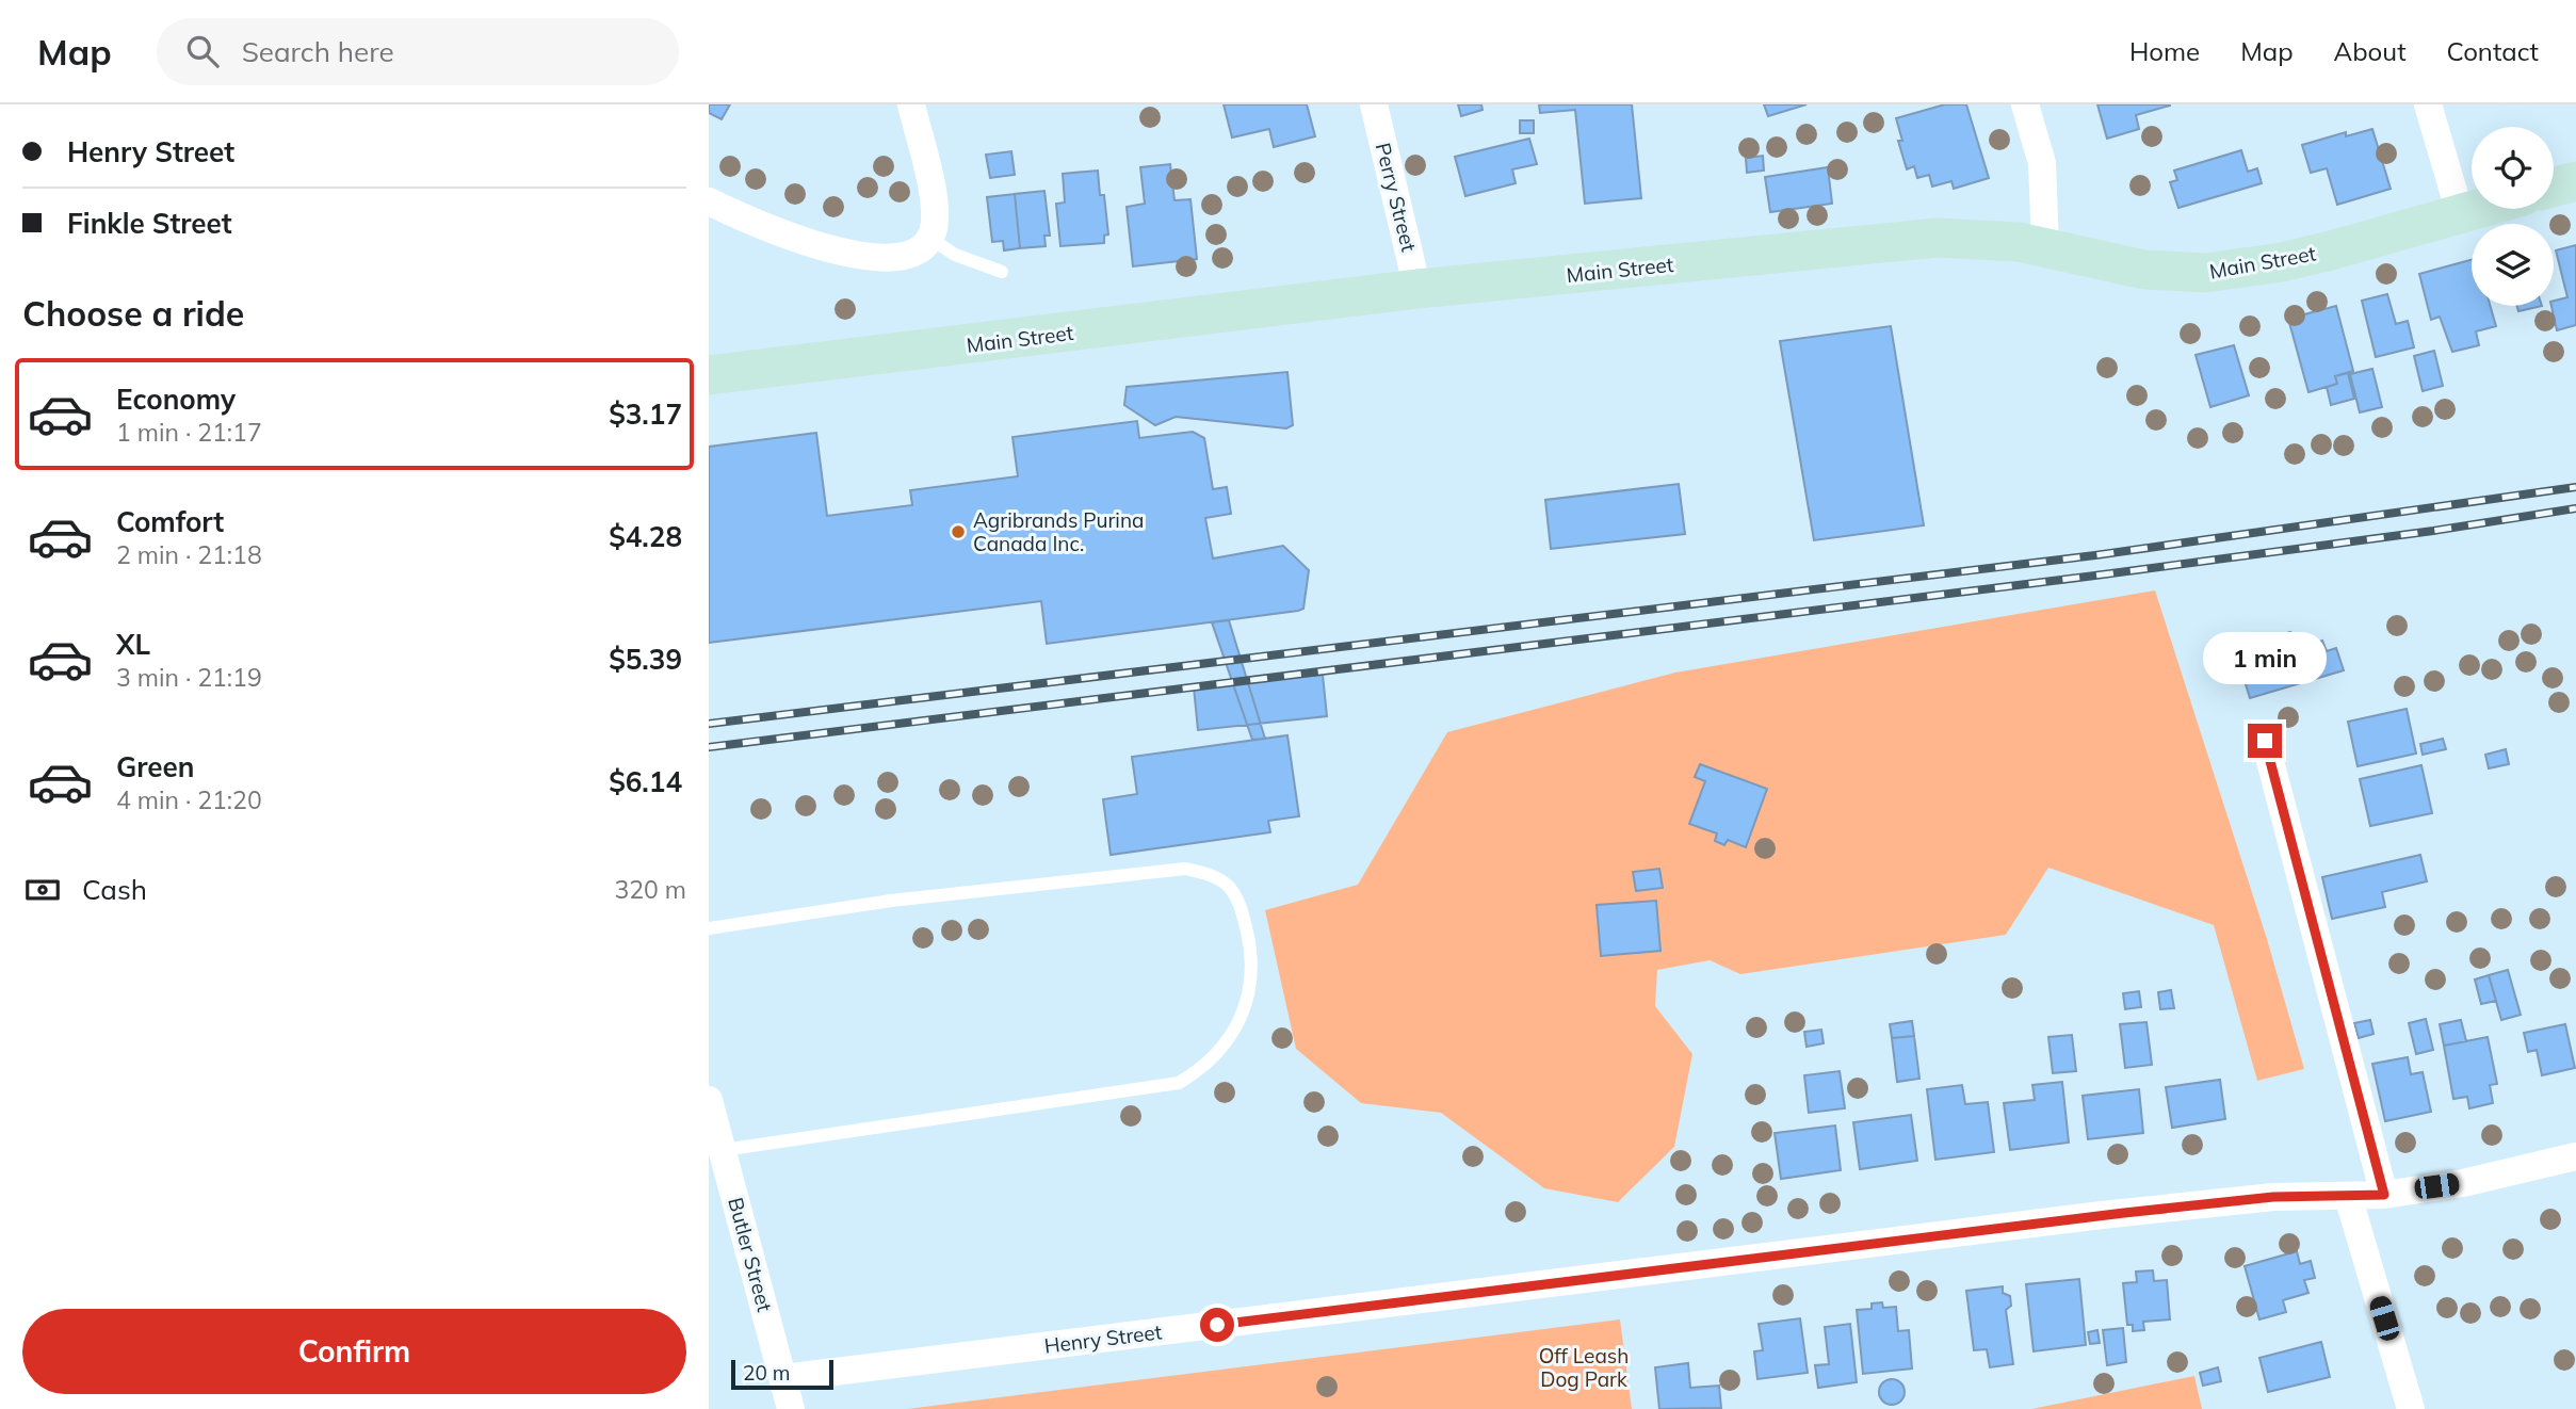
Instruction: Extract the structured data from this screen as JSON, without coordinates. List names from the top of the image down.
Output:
{
  "streets": {
    "main road": ["Main Street"],
    "street": ["Perry Street", "Butler Street", "Henry Street"]
  },
  "crossings": [
    ["Perry Street", "Main Street"],
    ["Butler Street", "Henry Street"]
  ],
  "parks": ["Off Leash Dog Park"],
  "places": ["Agribrands Purina Canada Inc."],
  "scale_bar": "20 m",
  "page": {
    "header": "Map",
    "search": "Search here",
    "nav": [
      "Home",
      "Map",
      "About",
      "Contact"
    ],
    "banner": ["Henry Street", "Finkle Street"],
    "heading": "Choose a ride",
    "list": [
      {
        "name": "Economy",
        "note": "1 min · 21:17",
        "value": "$3.17"
      },
      {
        "name": "Comfort",
        "note": "2 min · 21:18",
        "value": "$4.28"
      },
      {
        "name": "XL",
        "note": "3 min · 21:19",
        "value": "$5.39"
      },
      {
        "name": "Green",
        "note": "4 min · 21:20",
        "value": "$6.14"
      }
    ],
    "bubble": "1 min",
    "pay": ["Cash", "320 m"],
    "buttons": "Confirm",
    "scale": "20 m"
  }
}
